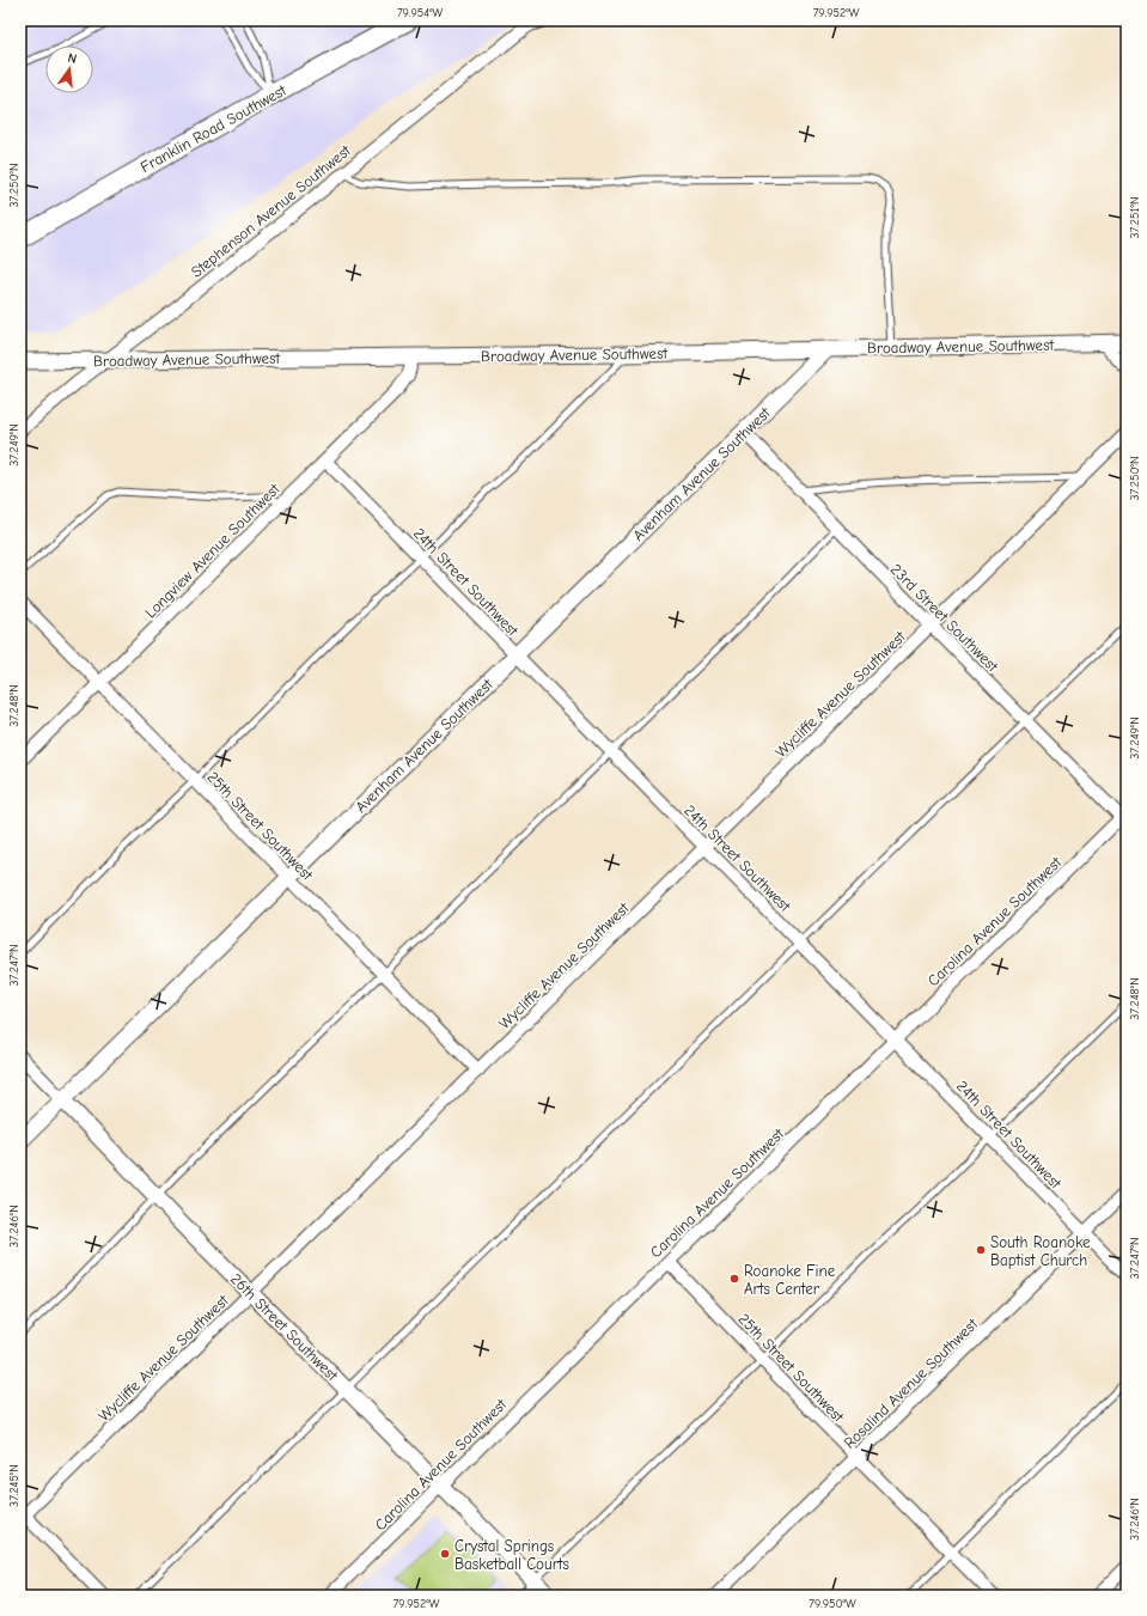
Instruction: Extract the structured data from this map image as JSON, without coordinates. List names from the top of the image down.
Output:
{
  "streets": {
    "main road": ["Franklin Road Southwest"],
    "street": [
      "Stephenson Avenue Southwest",
      "Broadway Avenue Southwest",
      "Avenham Avenue Southwest",
      "Longview Avenue Southwest",
      "24th Street Southwest",
      "23rd Street Southwest",
      "Wycliffe Avenue Southwest",
      "25th Street Southwest",
      "Carolina Avenue Southwest",
      "26th Street Southwest",
      "Rosalind Avenue Southwest"
    ]
  },
  "crossings": [
    ["Stephenson Avenue Southwest", "Broadway Avenue Southwest"],
    ["Broadway Avenue Southwest", "Avenham Avenue Southwest"],
    ["Broadway Avenue Southwest", "Longview Avenue Southwest"],
    ["Avenham Avenue Southwest", "24th Street Southwest"],
    ["Avenham Avenue Southwest", "23rd Street Southwest"],
    ["Avenham Avenue Southwest", "25th Street Southwest"],
    ["Avenham Avenue Southwest", "26th Street Southwest"],
    ["Longview Avenue Southwest", "24th Street Southwest"],
    ["Longview Avenue Southwest", "25th Street Southwest"],
    ["24th Street Southwest", "Wycliffe Avenue Southwest"],
    ["24th Street Southwest", "Carolina Avenue Southwest"],
    ["24th Street Southwest", "Rosalind Avenue Southwest"],
    ["23rd Street Southwest", "Wycliffe Avenue Southwest"],
    ["23rd Street Southwest", "Carolina Avenue Southwest"],
    ["Wycliffe Avenue Southwest", "25th Street Southwest"],
    ["Wycliffe Avenue Southwest", "26th Street Southwest"],
    ["25th Street Southwest", "Carolina Avenue Southwest"],
    ["25th Street Southwest", "Rosalind Avenue Southwest"],
    ["Carolina Avenue Southwest", "26th Street Southwest"]
  ],
  "places": ["South Roanoke Baptist Church", "Roanoke Fine Arts Center", "Crystal Springs Basketball Courts"],
  "north": "top",
  "coordinates": [
    "79.954°W",
    "79.952°W",
    "37.250°N",
    "37.251°N",
    "37.249°N",
    "37.248°N",
    "37.247°N",
    "37.246°N",
    "37.245°N",
    "79.950°W"
  ]
}
